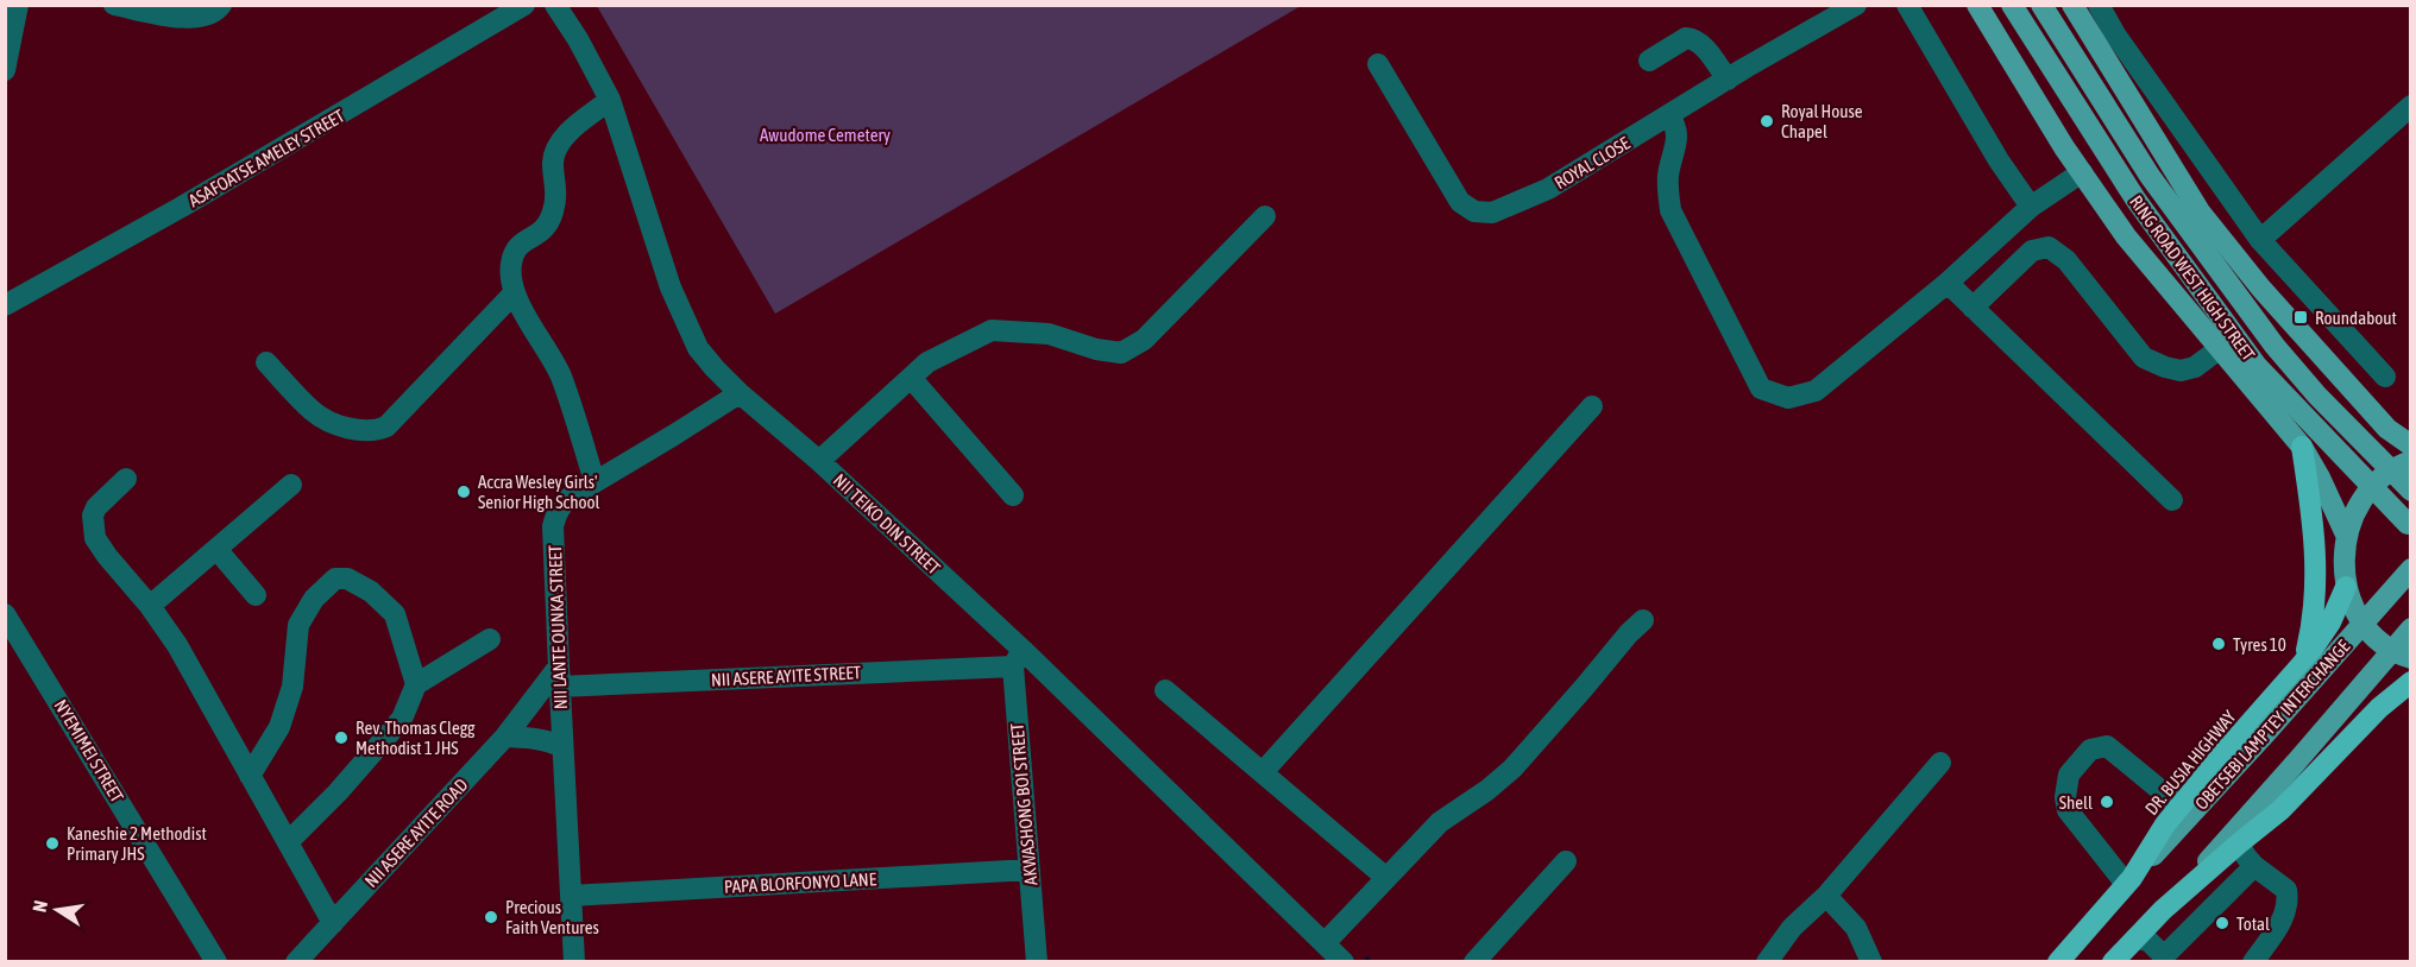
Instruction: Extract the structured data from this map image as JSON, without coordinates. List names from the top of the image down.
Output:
{
  "streets": {
    "highway": ["DR. BUSIA HIGHWAY"],
    "main road": ["RING ROAD WEST HIGH STREET", "OBETSEBI LAMPTEY INTERCHANGE"],
    "street": [
      "ASAFOATSE AMELEY STREET",
      "ROYAL CLOSE",
      "NII TEIKO DIN STREET",
      "NII LANTE OUNKA STREET",
      "NII ASERE AYITE STREET",
      "NYEMIMEI STREET",
      "AKWASHONG BOI STREET",
      "NII ASERE AYITE ROAD",
      "PAPA BLORFONYO LANE"
    ]
  },
  "crossings": [
    ["NII TEIKO DIN STREET", "NII LANTE OUNKA STREET"],
    ["NII TEIKO DIN STREET", "NII ASERE AYITE STREET"],
    ["NII TEIKO DIN STREET", "AKWASHONG BOI STREET"],
    ["NII LANTE OUNKA STREET", "NII ASERE AYITE STREET"],
    ["NII LANTE OUNKA STREET", "NII ASERE AYITE ROAD"],
    ["NII LANTE OUNKA STREET", "PAPA BLORFONYO LANE"],
    ["NII ASERE AYITE STREET", "AKWASHONG BOI STREET"],
    ["NII ASERE AYITE STREET", "NII ASERE AYITE ROAD"],
    ["OBETSEBI LAMPTEY INTERCHANGE", "DR. BUSIA HIGHWAY"],
    ["AKWASHONG BOI STREET", "PAPA BLORFONYO LANE"]
  ],
  "parks": ["Awudome Cemetery"],
  "places": {
    "other": [
      "Royal House Chapel",
      "Accra Wesley Girls' Senior High School",
      "Tyres 10",
      "Rev. Thomas Clegg Methodist 1 JHS",
      "Shell",
      "Kaneshie 2 Methodist Primary JHS",
      "Precious Faith Ventures",
      "Total"
    ],
    "transit": ["Roundabout"]
  },
  "north": "left"
}
